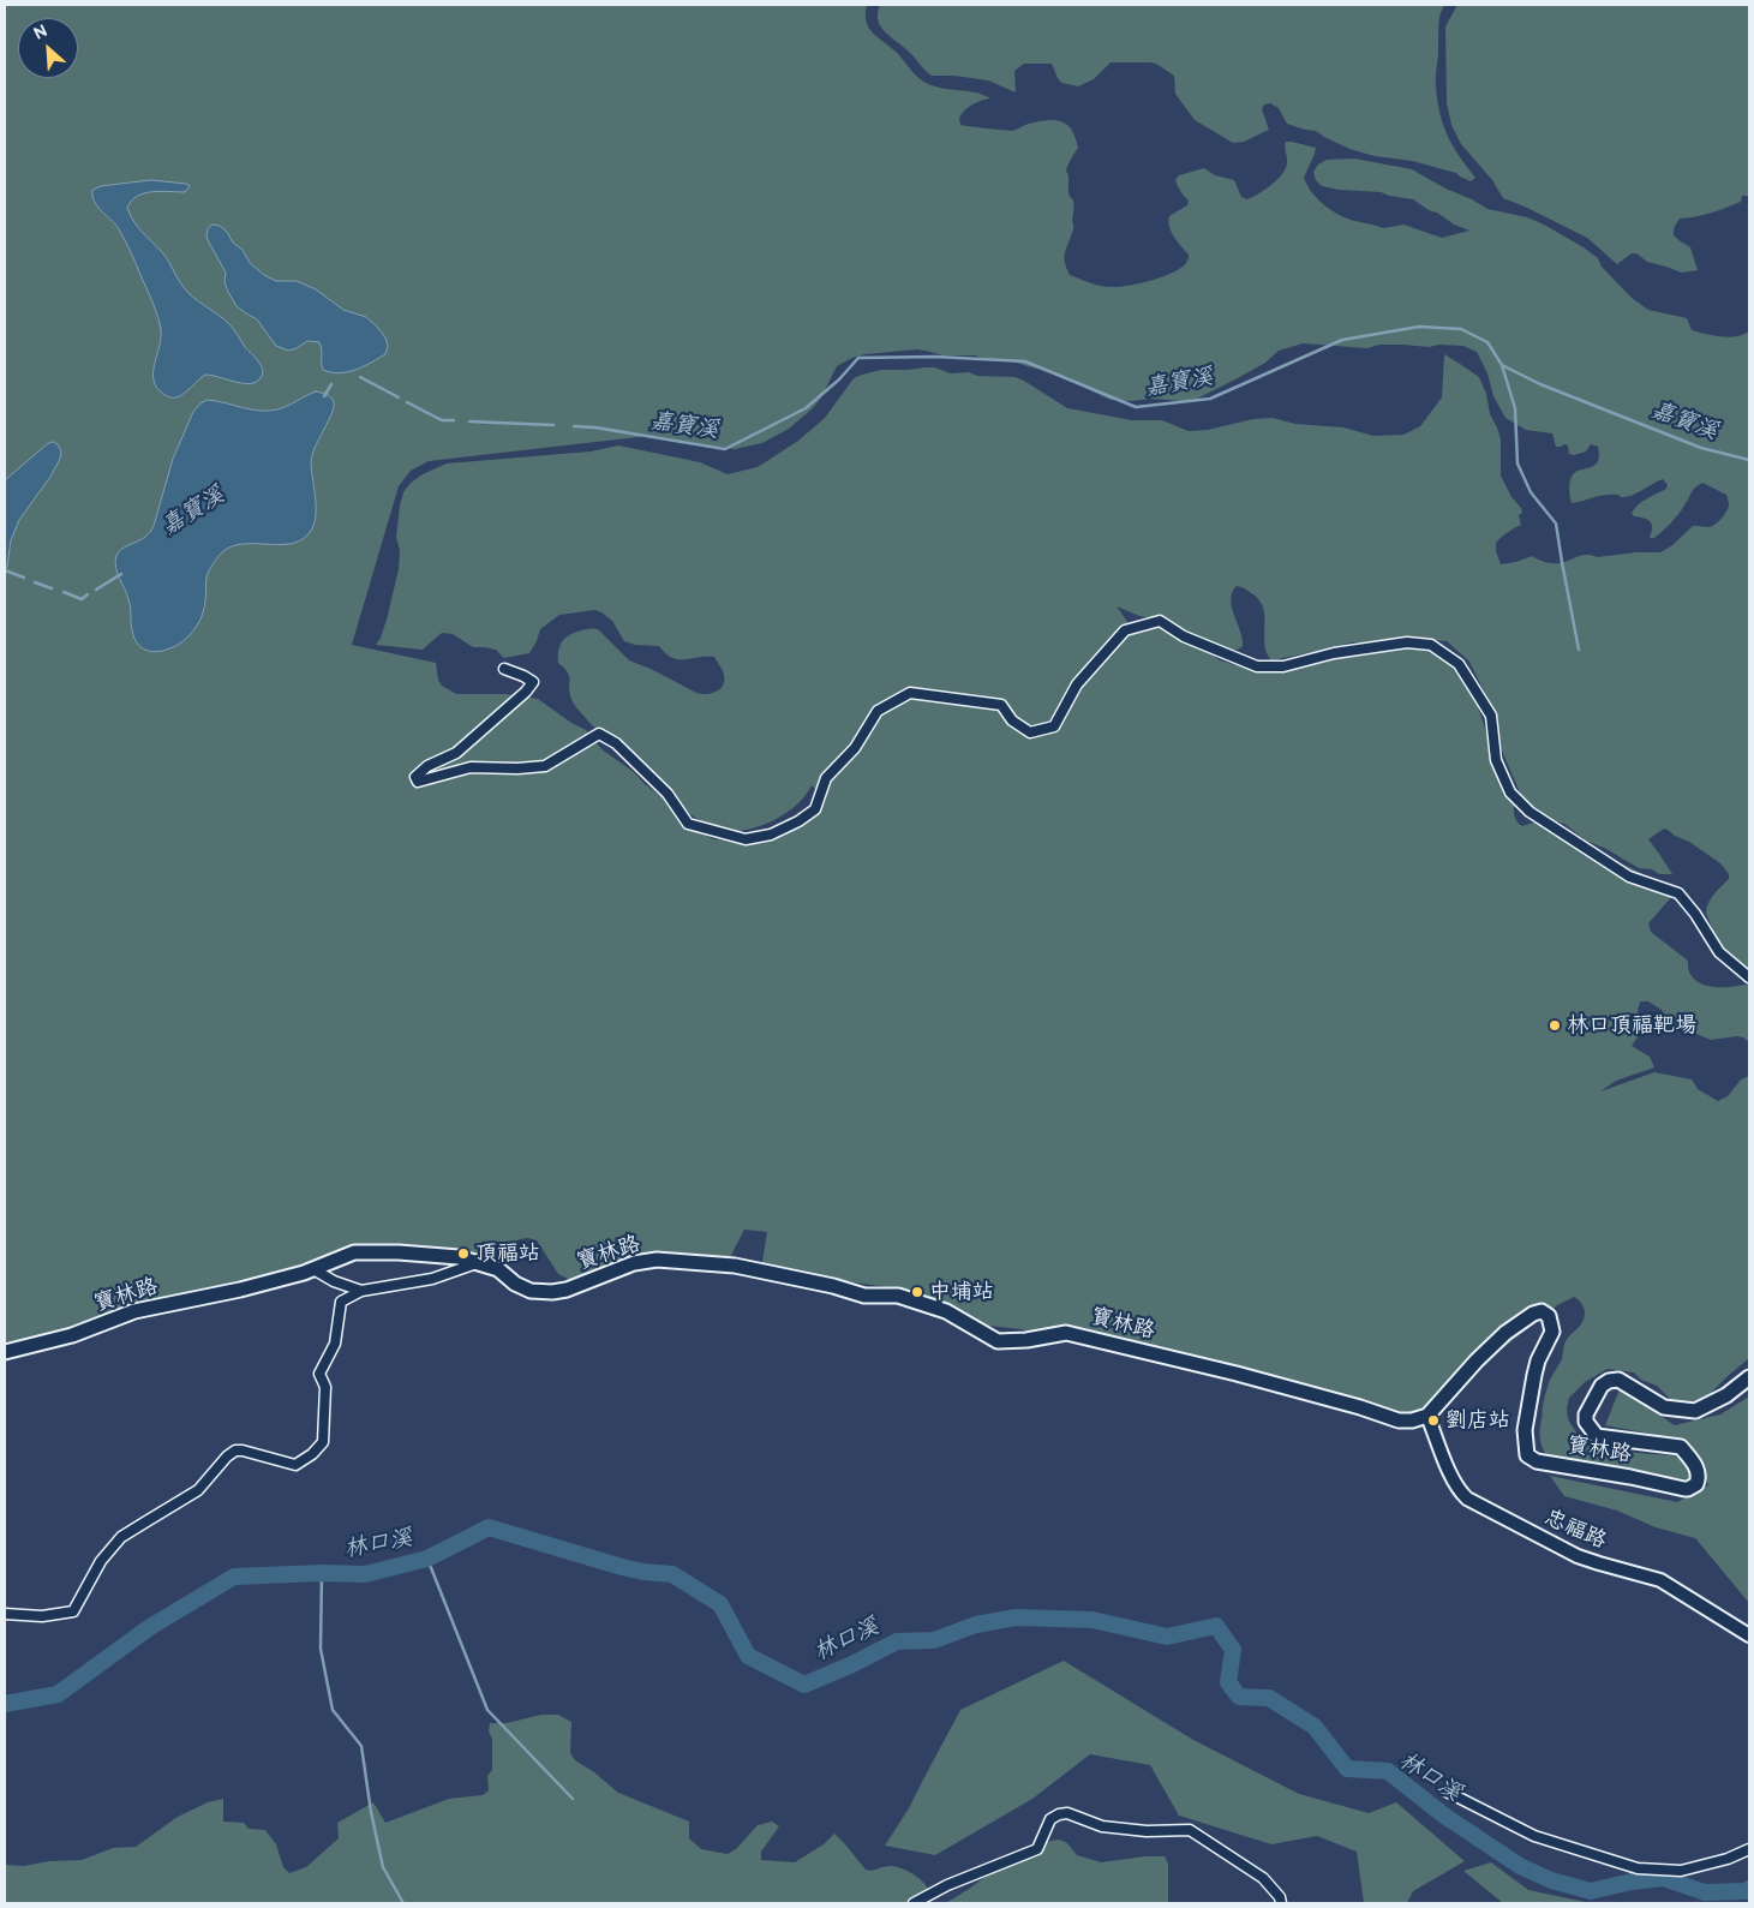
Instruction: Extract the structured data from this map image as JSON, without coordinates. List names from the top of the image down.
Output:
{
  "streets": {
    "main road": ["寶林路"],
    "street": ["忠福路"]
  },
  "crossings": [
    ["寶林路", "忠福路"]
  ],
  "water": ["嘉寶溪", "林口溪"],
  "places": [
    "林口頂福靶場",
    "頂福站",
    "中埔站",
    "劉店站"
  ],
  "north": "top left"
}
